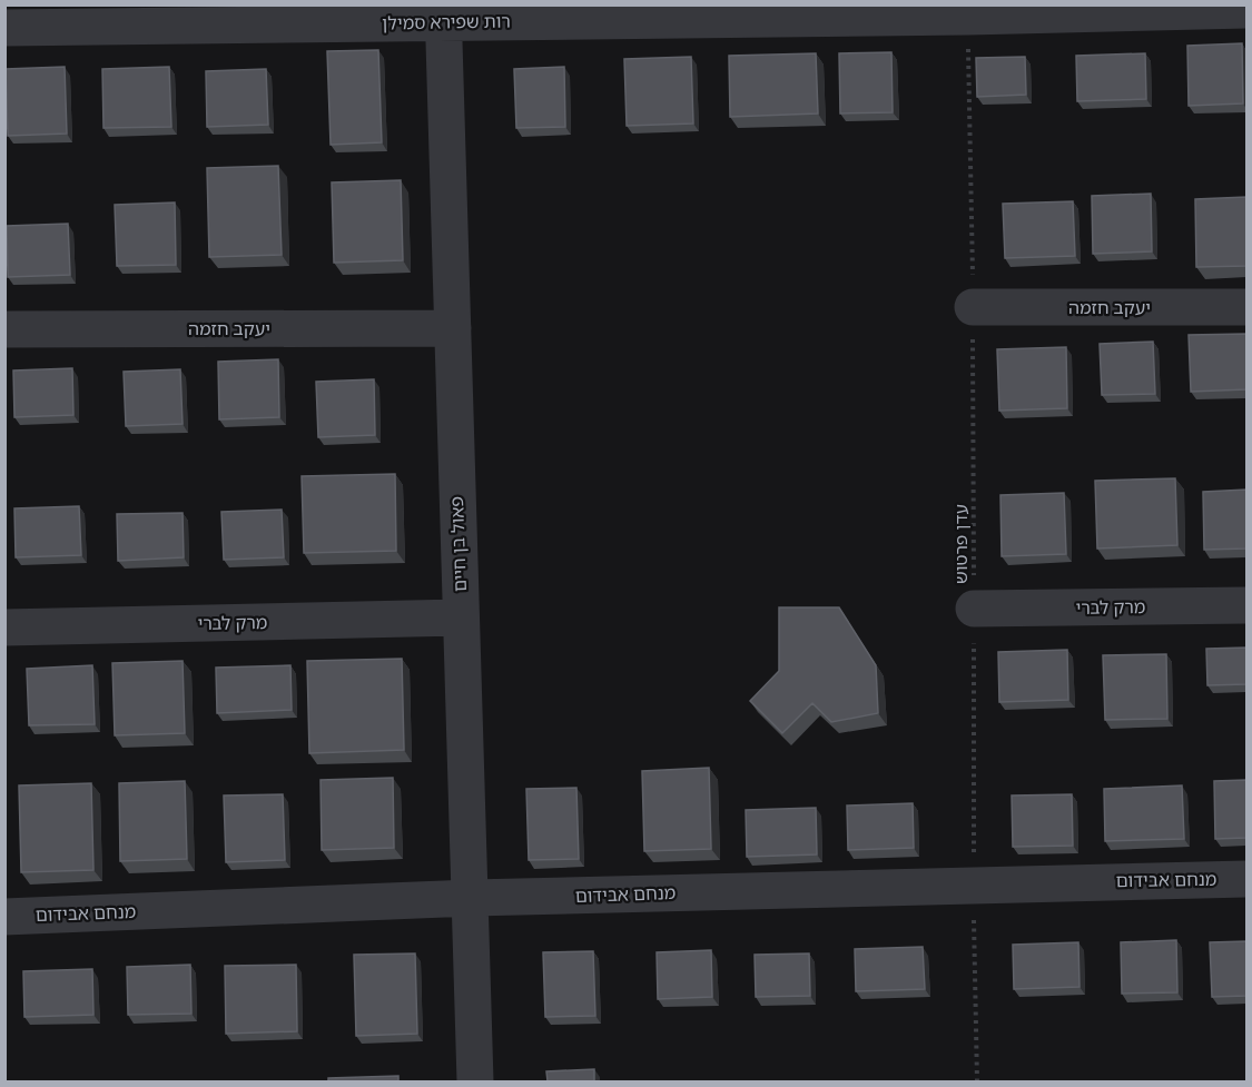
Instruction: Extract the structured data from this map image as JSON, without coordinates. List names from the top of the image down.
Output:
{
  "streets": {
    "street": [
      "רות שפירא סמילן",
      "יעקב חזמה",
      "פאול בן חיים",
      "מרק לברי",
      "מנחם אבידום"
    ],
    "path": ["עדן פרטוש"]
  },
  "crossings": [
    ["רות שפירא סמילן", "פאול בן חיים"],
    ["רות שפירא סמילן", "עדן פרטוש"],
    ["יעקב חזמה", "פאול בן חיים"],
    ["יעקב חזמה", "עדן פרטוש"],
    ["פאול בן חיים", "מרק לברי"],
    ["פאול בן חיים", "מנחם אבידום"],
    ["עדן פרטוש", "מרק לברי"],
    ["עדן פרטוש", "מנחם אבידום"]
  ]
}
